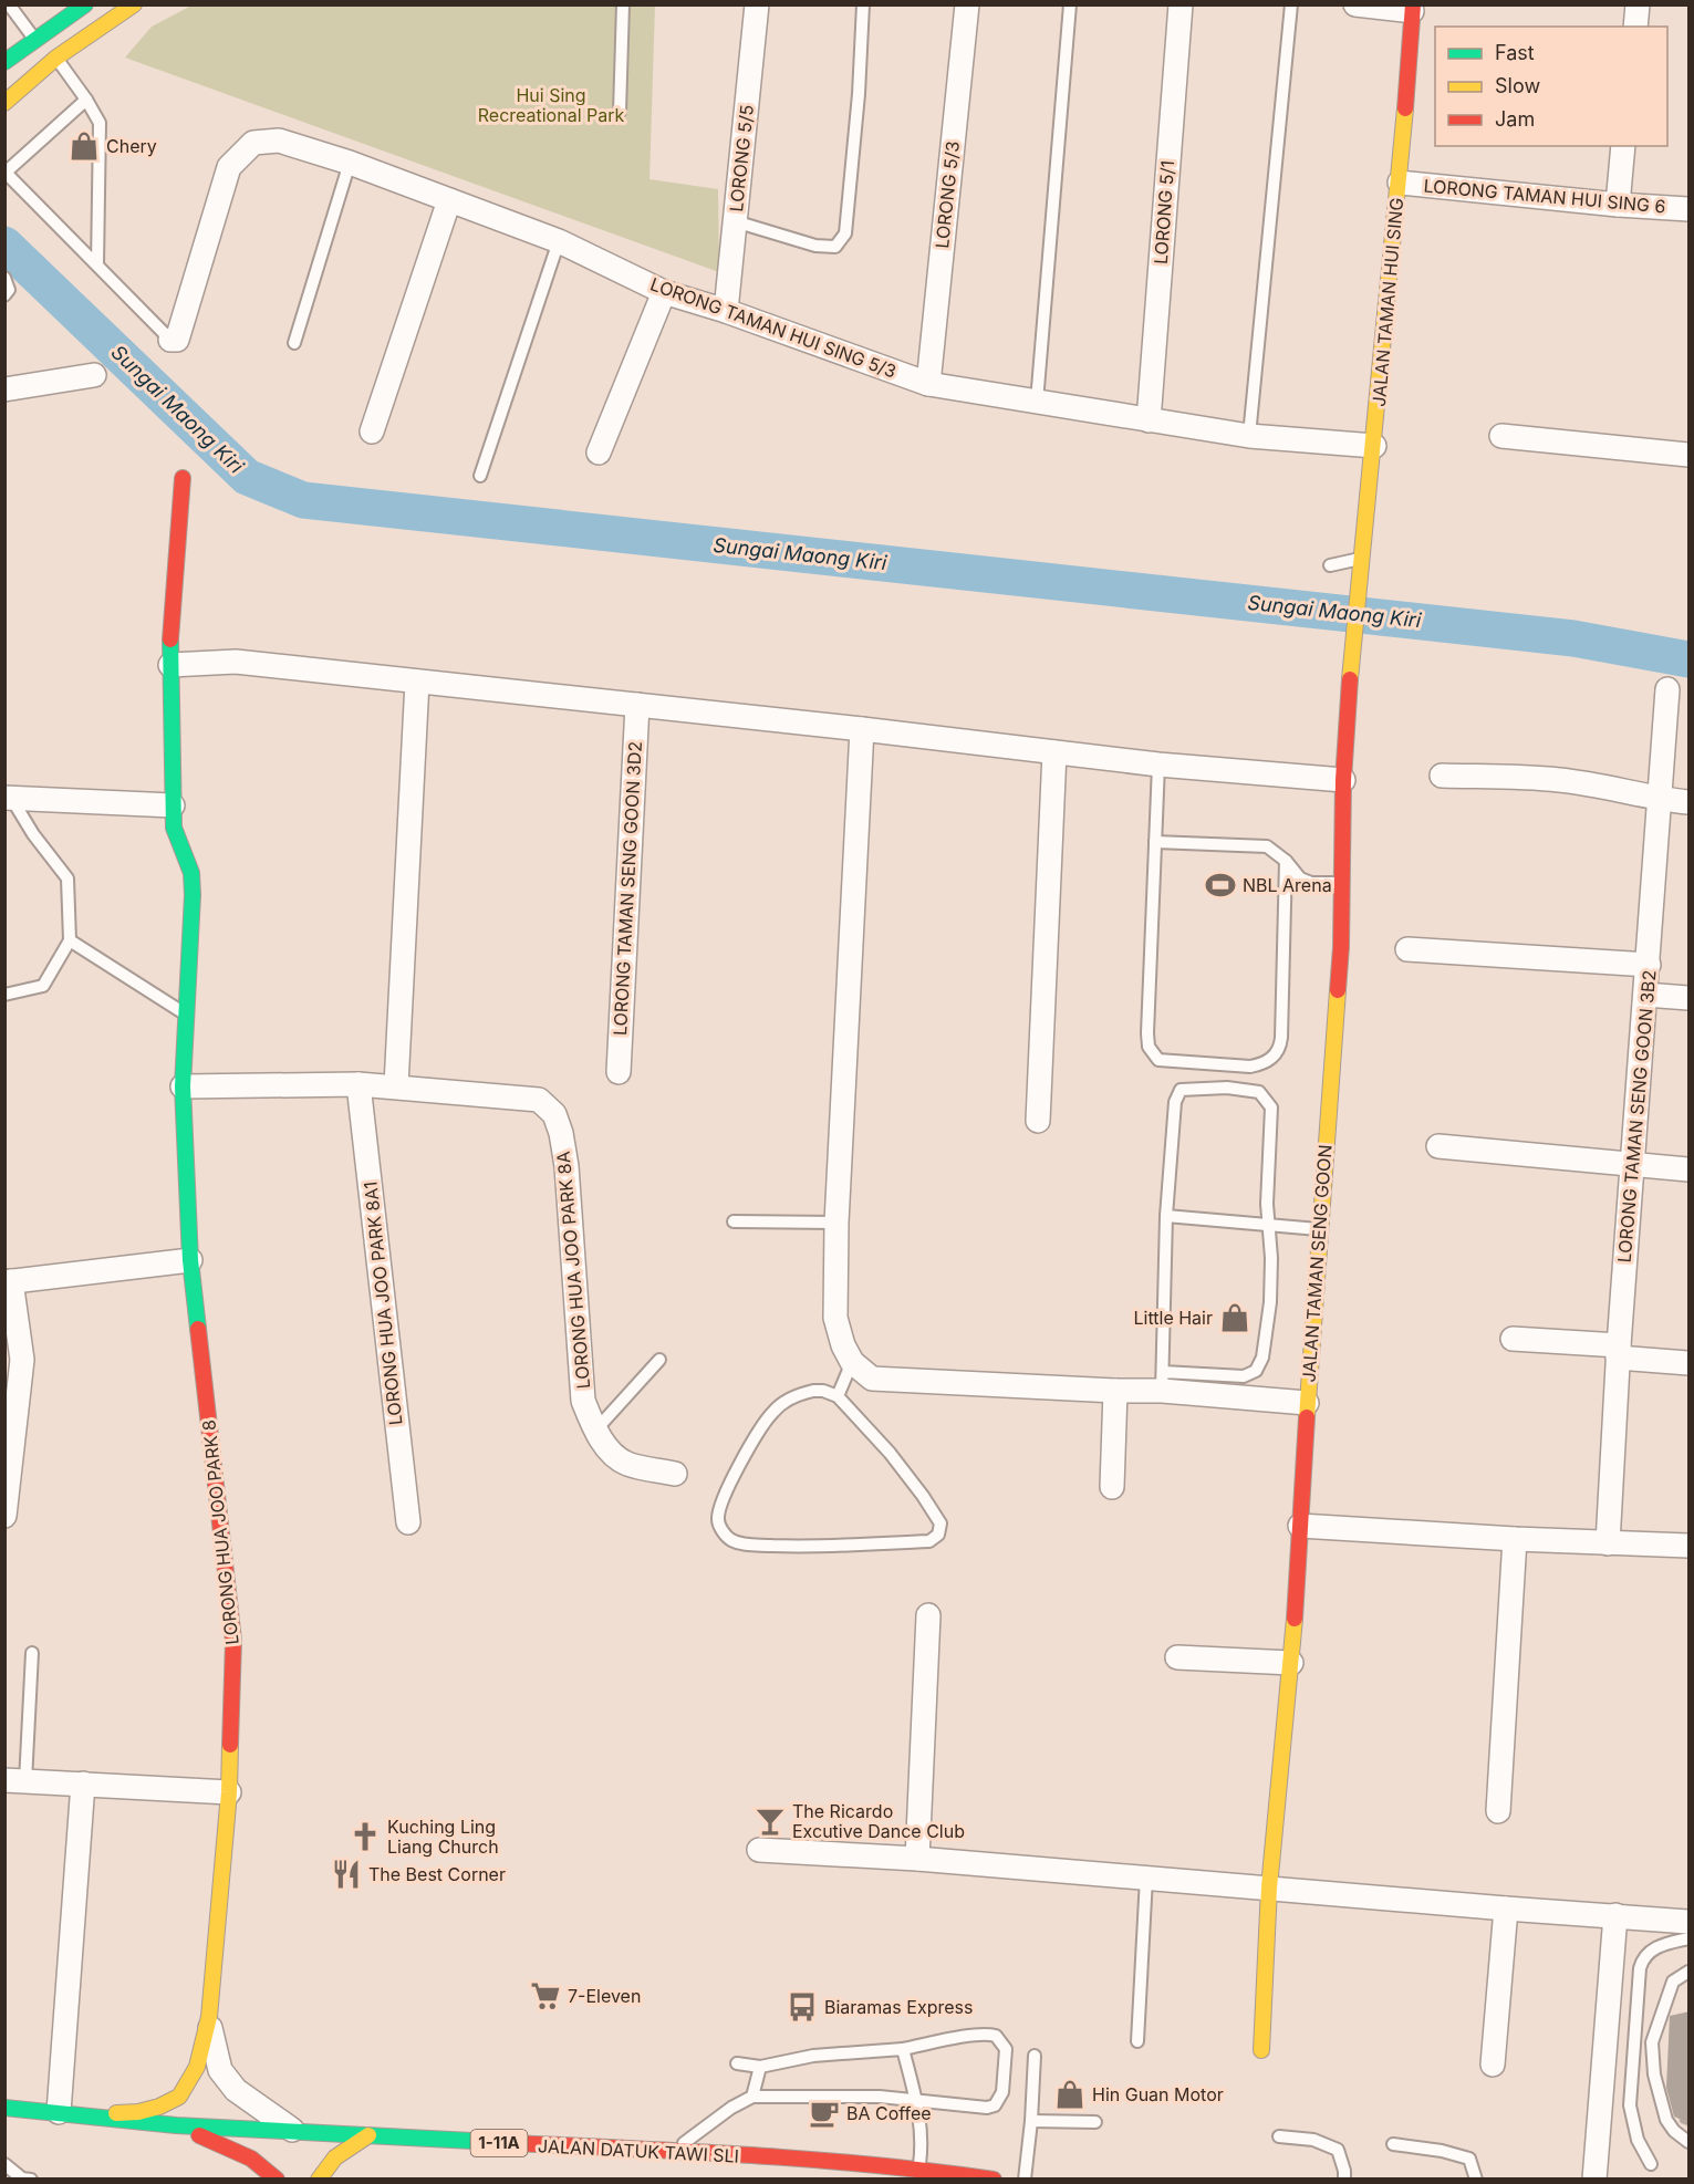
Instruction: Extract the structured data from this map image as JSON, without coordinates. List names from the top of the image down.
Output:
{
  "streets": {
    "main road": [
      "JALAN TAMAN HUI SING",
      "JALAN TAMAN SENG GOON",
      "LORONG HUA JOO PARK 8",
      "1-11A",
      "JALAN DATUK TAWI SLI"
    ],
    "street": [
      "LORONG 5/5",
      "LORONG 5/3",
      "LORONG TAMAN HUI SING 6",
      "LORONG 5/1",
      "LORONG TAMAN HUI SING 5/3",
      "LORONG TAMAN SENG GOON 3D2",
      "LORONG TAMAN SENG GOON 3B2",
      "LORONG HUA JOO PARK 8A",
      "LORONG HUA JOO PARK 8A1"
    ]
  },
  "crossings": [
    ["LORONG 5/5", "LORONG TAMAN HUI SING 5/3"],
    ["LORONG 5/3", "LORONG TAMAN HUI SING 5/3"],
    ["LORONG TAMAN HUI SING 6", "JALAN TAMAN HUI SING"],
    ["LORONG 5/1", "LORONG TAMAN HUI SING 5/3"],
    ["JALAN TAMAN HUI SING", "LORONG TAMAN HUI SING 5/3"],
    ["JALAN TAMAN HUI SING", "JALAN TAMAN SENG GOON"],
    ["LORONG HUA JOO PARK 8A", "LORONG HUA JOO PARK 8A1"],
    ["LORONG HUA JOO PARK 8A", "LORONG HUA JOO PARK 8"],
    ["LORONG HUA JOO PARK 8", "JALAN DATUK TAWI SLI"]
  ],
  "water": ["Sungai Maong Kiri"],
  "parks": ["Hui Sing Recreational Park"],
  "places": {
    "shop": ["Chery", "Little Hair", "Hin Guan Motor"],
    "sports": ["NBL Arena"],
    "bar": ["The Ricardo Excutive Dance Club"],
    "church": ["Kuching Ling Liang Church"],
    "restaurant": ["The Best Corner"],
    "supermarket": ["7-Eleven"],
    "bus stop": ["Biaramas Express"],
    "cafe": ["BA Coffee"]
  },
  "legend": ["Fast", "Slow", "Jam"]
}
